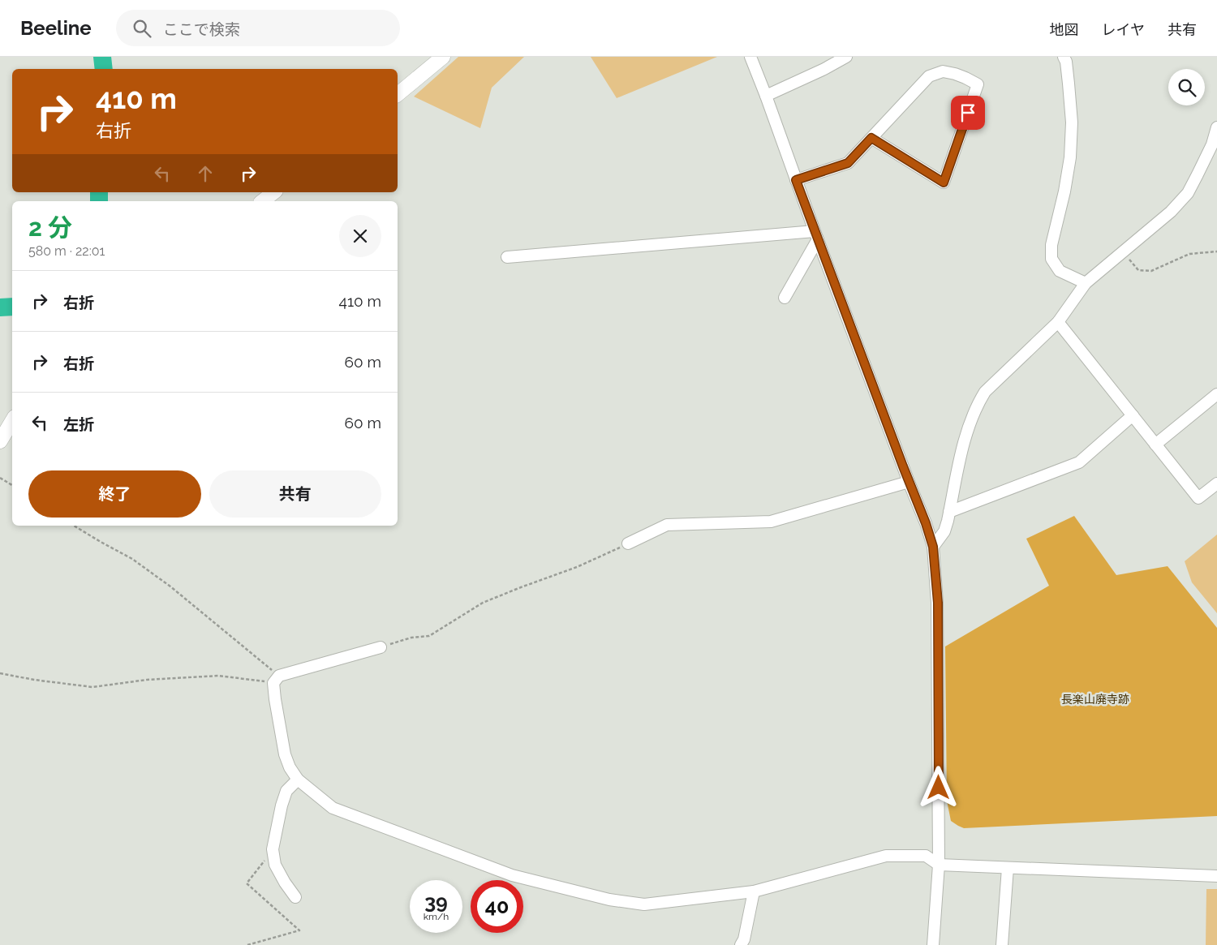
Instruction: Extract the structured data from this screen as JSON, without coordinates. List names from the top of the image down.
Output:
{
  "parks": ["長楽山廃寺跡"],
  "page": {
    "header": "Beeline",
    "search": "ここで検索",
    "nav": ["地図", "レイヤ", "共有"],
    "turn": ["410 m", "右折"],
    "heading": ["2 分", "580 m · 22:01"],
    "list": [
      {
        "name": "右折",
        "value": "410 m"
      },
      {
        "name": "右折",
        "value": "60 m"
      },
      {
        "name": "左折",
        "value": "60 m"
      }
    ],
    "buttons": ["終了", "共有"],
    "speed": "39 km/h",
    "limit": "40"
  }
}
